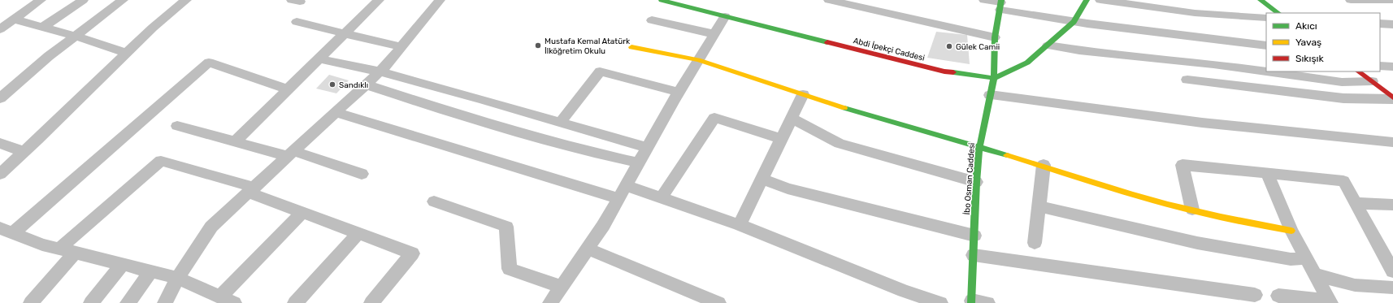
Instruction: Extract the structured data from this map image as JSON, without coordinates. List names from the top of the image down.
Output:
{
  "streets": {
    "street": ["Abdi İpekçi Caddesi", "İbo Osman Caddesi"]
  },
  "crossings": [
    ["Abdi İpekçi Caddesi", "İbo Osman Caddesi"]
  ],
  "places": ["Mustafa Kemal Atatürk İlköğretim Okulu", "Gülek Camii", "Sandıklı"],
  "legend": ["Akıcı", "Yavaş", "Sıkışık"]
}
